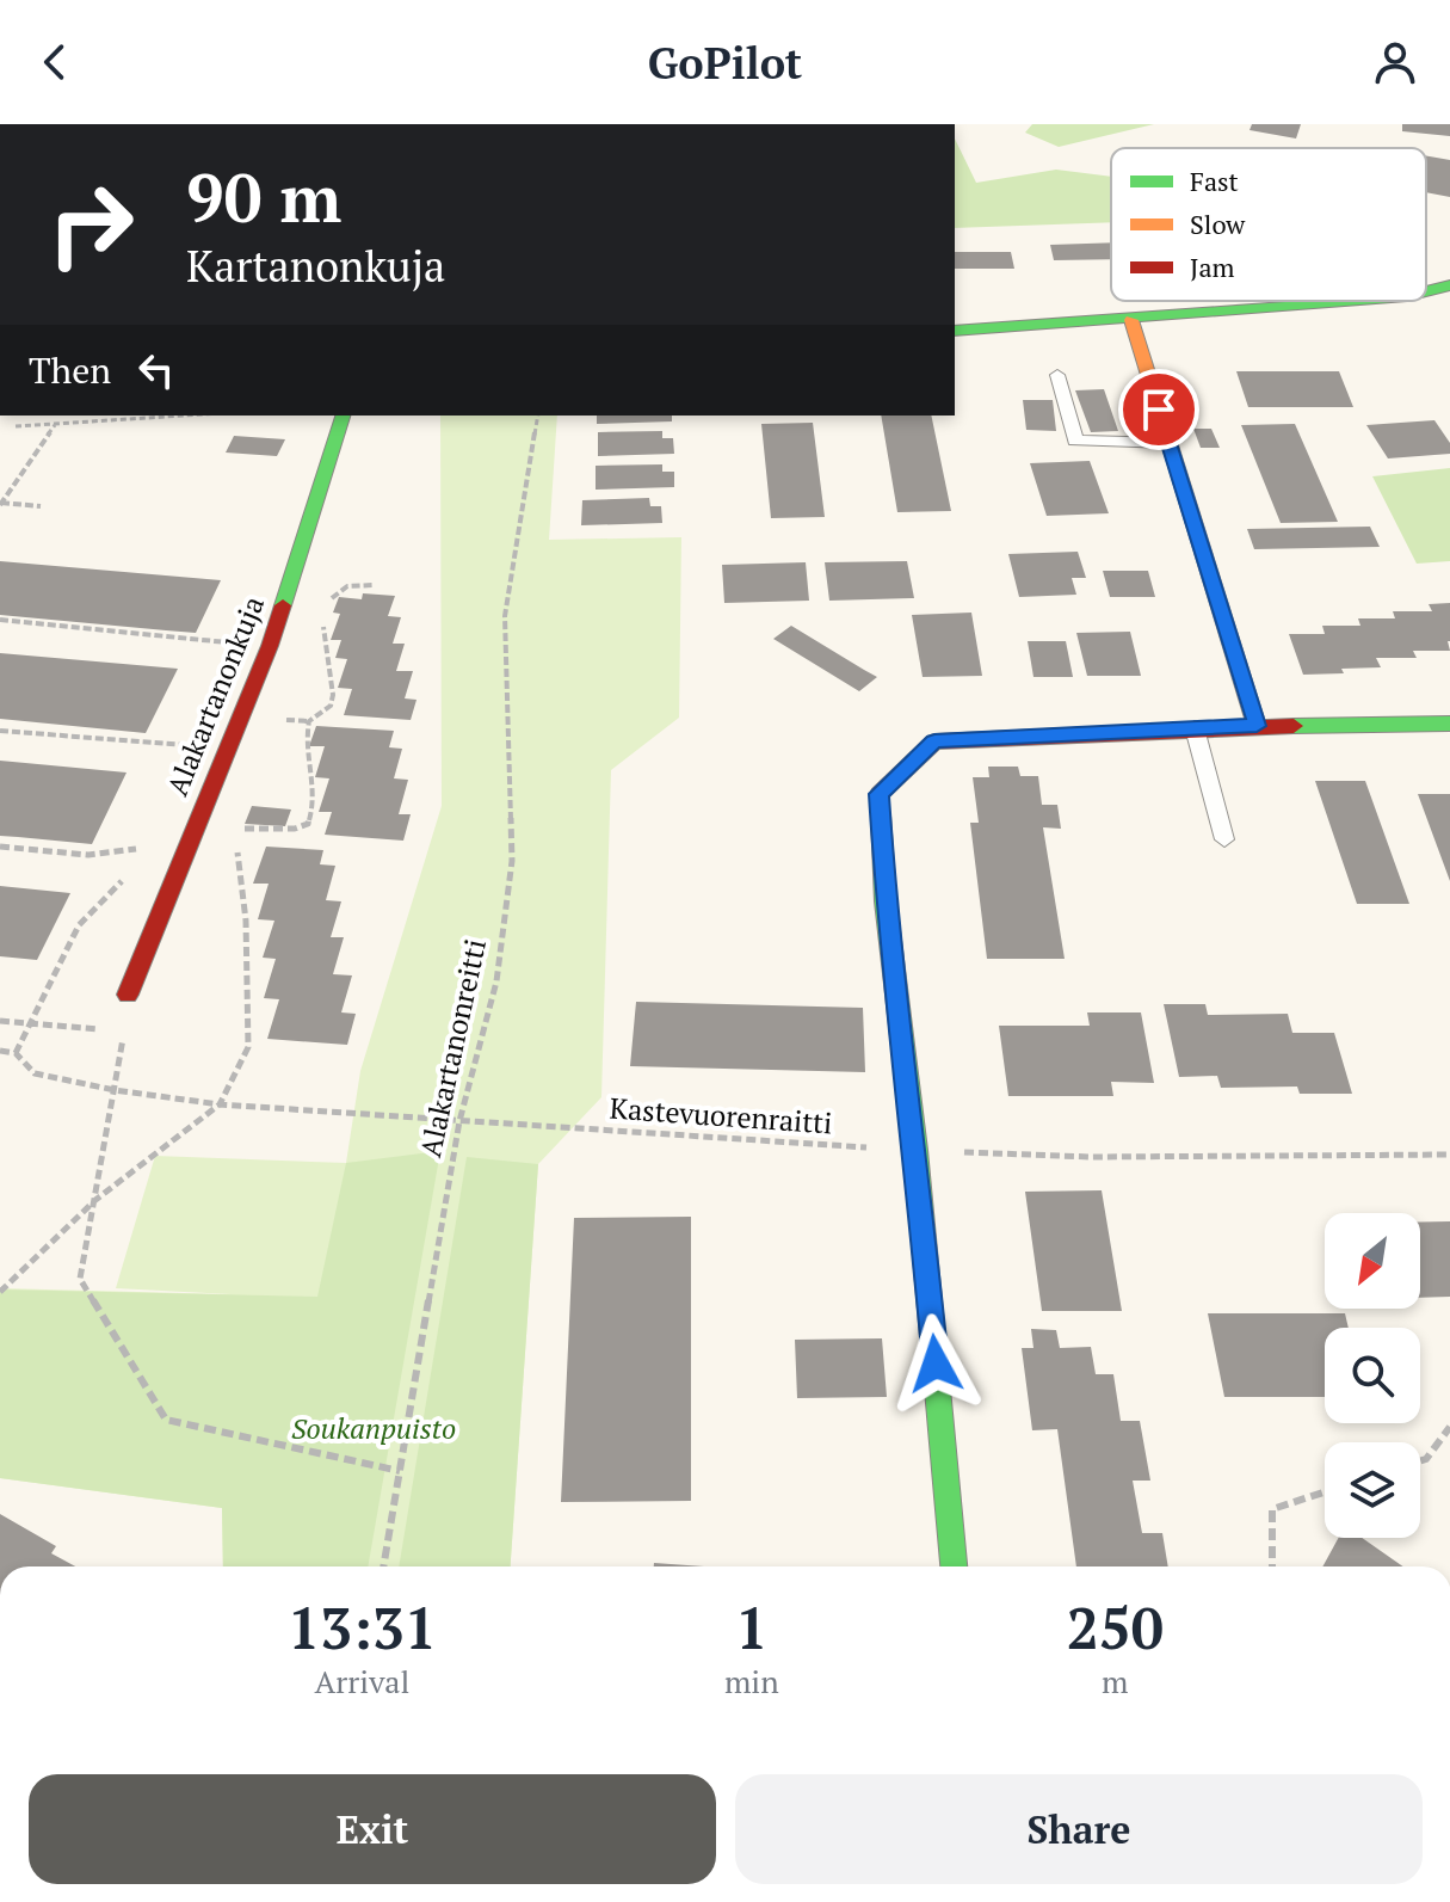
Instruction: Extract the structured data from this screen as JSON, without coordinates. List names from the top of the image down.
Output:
{
  "streets": {
    "street": ["Alakartanonkuja"],
    "path": ["Alakartanonreitti", "Kastevuorenraitti"]
  },
  "crossings": [
    ["Alakartanonreitti", "Kastevuorenraitti"]
  ],
  "parks": ["Soukanpuisto"],
  "legend": ["Fast", "Slow", "Jam"],
  "north": "bottom left",
  "page": {
    "header": "GoPilot",
    "turn": ["90 m", "Kartanonkuja"],
    "then": "Then",
    "eta": [
      "13:31",
      "Arrival",
      "1",
      "min",
      "250",
      "m"
    ],
    "buttons": ["Exit", "Share"]
  }
}
